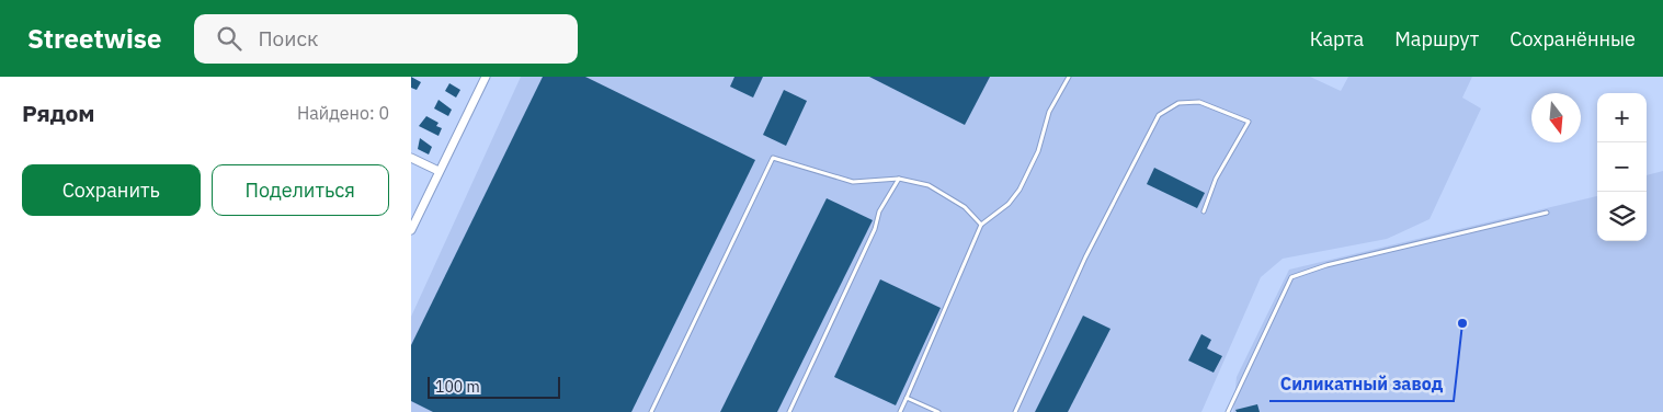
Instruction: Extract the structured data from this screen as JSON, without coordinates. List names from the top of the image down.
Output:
{
  "places": ["Силикатный завод"],
  "scale_bar": "100 m",
  "north": "bottom",
  "page": {
    "header": "Streetwise",
    "search": "Поиск",
    "nav": ["Карта", "Маршрут", "Сохранённые"],
    "heading": ["Рядом", "Найдено: 0"],
    "map_buttons": ["+", "−"],
    "buttons": ["Сохранить", "Поделиться"],
    "scale": "100 m"
  }
}
